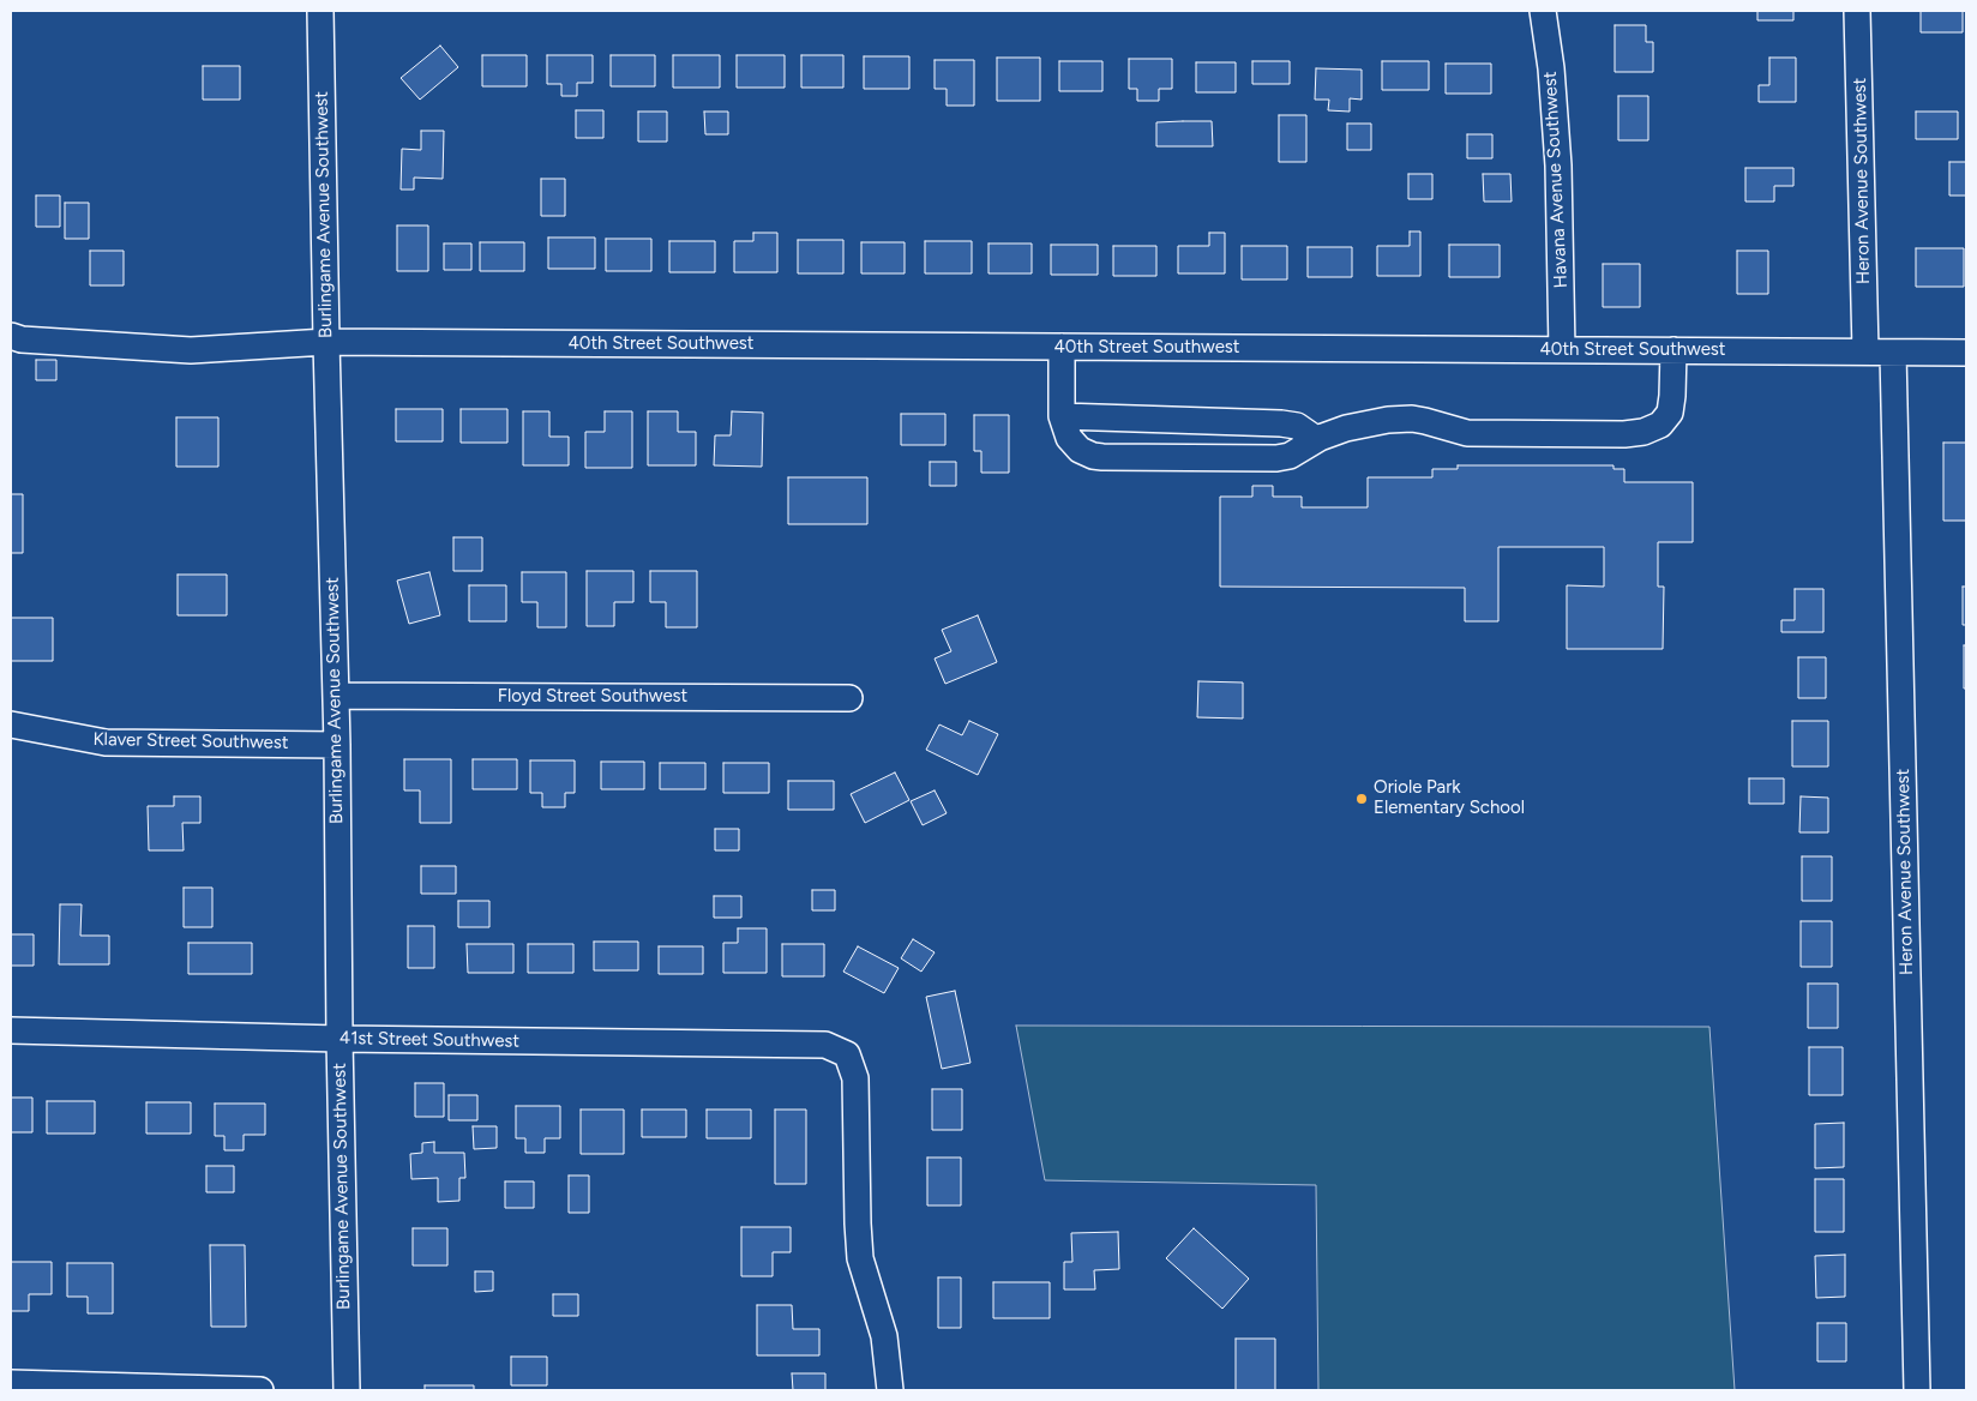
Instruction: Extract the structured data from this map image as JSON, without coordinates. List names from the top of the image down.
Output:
{
  "streets": {
    "street": [
      "Havana Avenue Southwest",
      "Heron Avenue Southwest",
      "Burlingame Avenue Southwest",
      "40th Street Southwest",
      "Floyd Street Southwest",
      "Klaver Street Southwest",
      "41st Street Southwest"
    ]
  },
  "crossings": [
    ["Havana Avenue Southwest", "40th Street Southwest"],
    ["Heron Avenue Southwest", "40th Street Southwest"],
    ["Burlingame Avenue Southwest", "40th Street Southwest"],
    ["Burlingame Avenue Southwest", "Floyd Street Southwest"],
    ["Burlingame Avenue Southwest", "Klaver Street Southwest"],
    ["Burlingame Avenue Southwest", "41st Street Southwest"]
  ],
  "places": ["Oriole Park Elementary School"]
}
